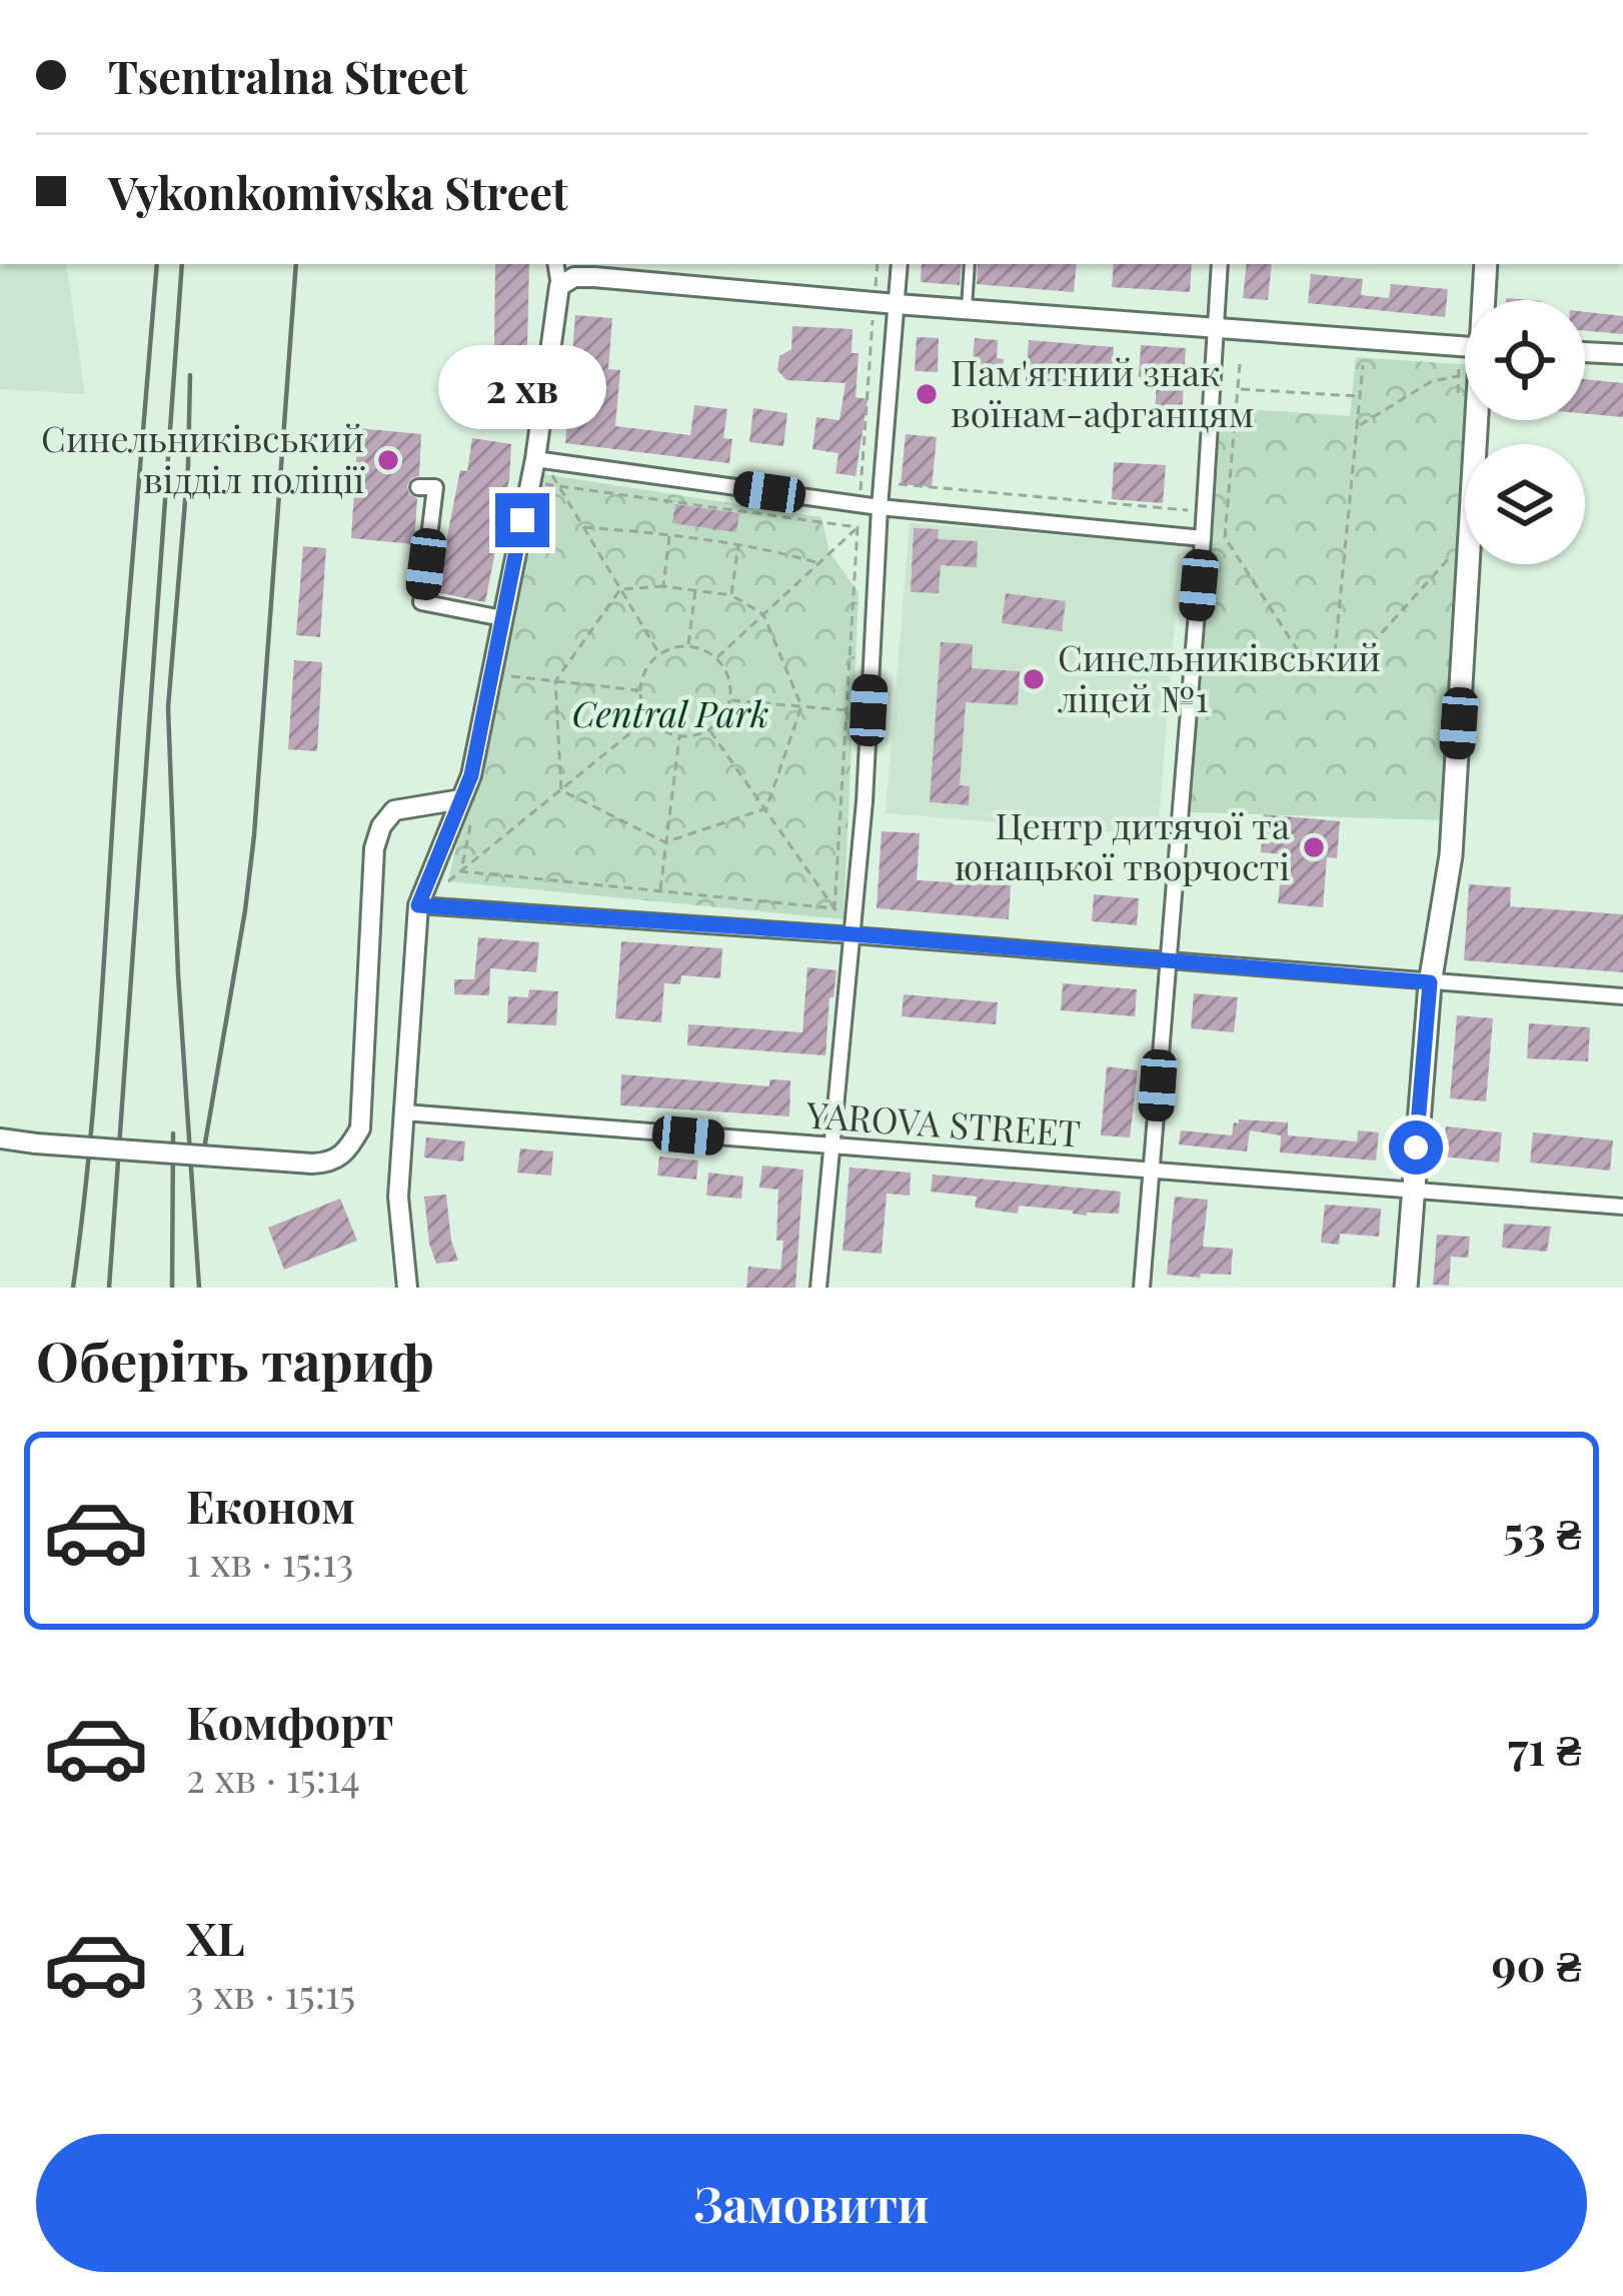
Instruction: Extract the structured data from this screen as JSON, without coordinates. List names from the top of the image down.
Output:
{
  "streets": {
    "street": ["YAROVA STREET"]
  },
  "parks": ["Central Park"],
  "places": [
    "Пам'ятний знак воїнам-афганцям",
    "Синельниківський відділ поліції",
    "Синельниківський ліцей №1",
    "Центр дитячої та юнацької творчості"
  ],
  "page": {
    "banner": ["Tsentralna Street", "Vykonkomivska Street"],
    "bubble": "2 хв",
    "heading": "Оберіть тариф",
    "list": [
      {
        "name": "Економ",
        "note": "1 хв · 15:13",
        "value": "53 ₴"
      },
      {
        "name": "Комфорт",
        "note": "2 хв · 15:14",
        "value": "71 ₴"
      },
      {
        "name": "XL",
        "note": "3 хв · 15:15",
        "value": "90 ₴"
      }
    ],
    "buttons": "Замовити"
  }
}
